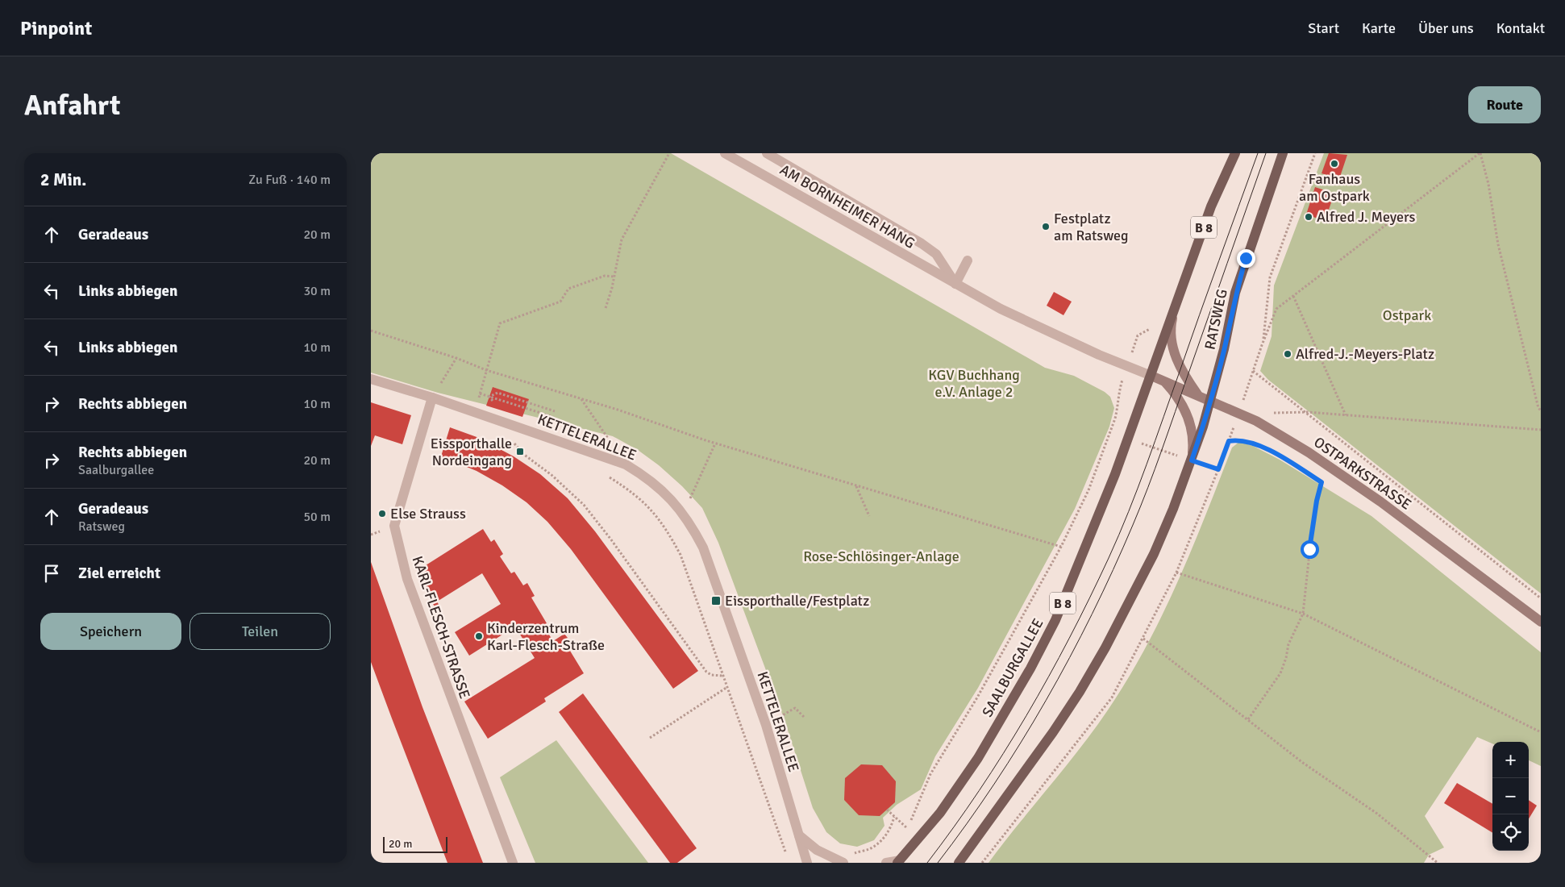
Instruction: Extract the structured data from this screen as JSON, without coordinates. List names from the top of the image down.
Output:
{
  "streets": {
    "main road": ["B 8", "RATSWEG", "SAALBURGALLEE"],
    "street": [
      "AM BORNHEIMER HANG",
      "KETTELERALLEE",
      "OSTPARKSTRASSE",
      "KARL-FLESCH-STRASSE"
    ]
  },
  "crossings": [
    ["AM BORNHEIMER HANG", "B 8"],
    ["AM BORNHEIMER HANG", "OSTPARKSTRASSE"],
    ["AM BORNHEIMER HANG", "SAALBURGALLEE"],
    ["B 8", "OSTPARKSTRASSE"],
    ["B 8", "SAALBURGALLEE"],
    ["RATSWEG", "OSTPARKSTRASSE"],
    ["KETTELERALLEE", "KARL-FLESCH-STRASSE"],
    ["OSTPARKSTRASSE", "SAALBURGALLEE"]
  ],
  "parks": ["Ostpark", "KGV Buchhang e.V. Anlage 2", "Rose-Schlösinger-Anlage"],
  "places": {
    "other": [
      "Fanhaus am Ostpark",
      "Alfred J. Meyers",
      "Festplatz am Ratsweg",
      "Alfred-J.-Meyers-Platz",
      "Else Strauss",
      "Kinderzentrum Karl-Flesch-Straße"
    ],
    "transit": ["Eissporthalle Nordeingang", "Eissporthalle/Festplatz"]
  },
  "scale_bar": "20 m",
  "page": {
    "header": "Pinpoint",
    "nav": [
      "Start",
      "Karte",
      "Über uns",
      "Kontakt"
    ],
    "buttons": [
      "Route",
      ["Speichern", "Teilen"]
    ],
    "title": "Anfahrt",
    "heading": ["2 Min.", "Zu Fuß · 140 m"],
    "list": [
      ["Geradeaus", "20 m"],
      ["Links abbiegen", "30 m"],
      ["Links abbiegen", "10 m"],
      ["Rechts abbiegen", "10 m"],
      ["Rechts abbiegen", "Saalburgallee", "20 m"],
      ["Geradeaus", "Ratsweg", "50 m"],
      "Ziel erreicht"
    ],
    "map_buttons": ["+", "−"],
    "scale": "20 m"
  }
}
